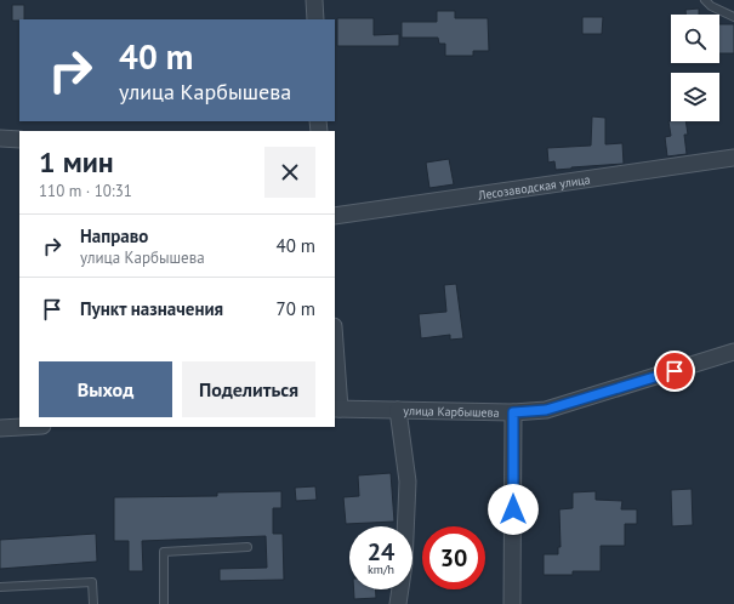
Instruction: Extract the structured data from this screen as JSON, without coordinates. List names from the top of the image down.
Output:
{
  "streets": {
    "street": ["Лесозаводская улица", "улица Карбышева"]
  },
  "page": {
    "turn": ["40 m", "улица Карбышева"],
    "heading": ["1 мин", "110 m · 10:31"],
    "list": [
      {
        "name": "Направо",
        "note": "улица Карбышева",
        "value": "40 m"
      },
      {
        "name": "Пункт назначения",
        "value": "70 m"
      }
    ],
    "buttons": ["Выход", "Поделиться"],
    "speed": "24 km/h",
    "limit": "30"
  }
}
